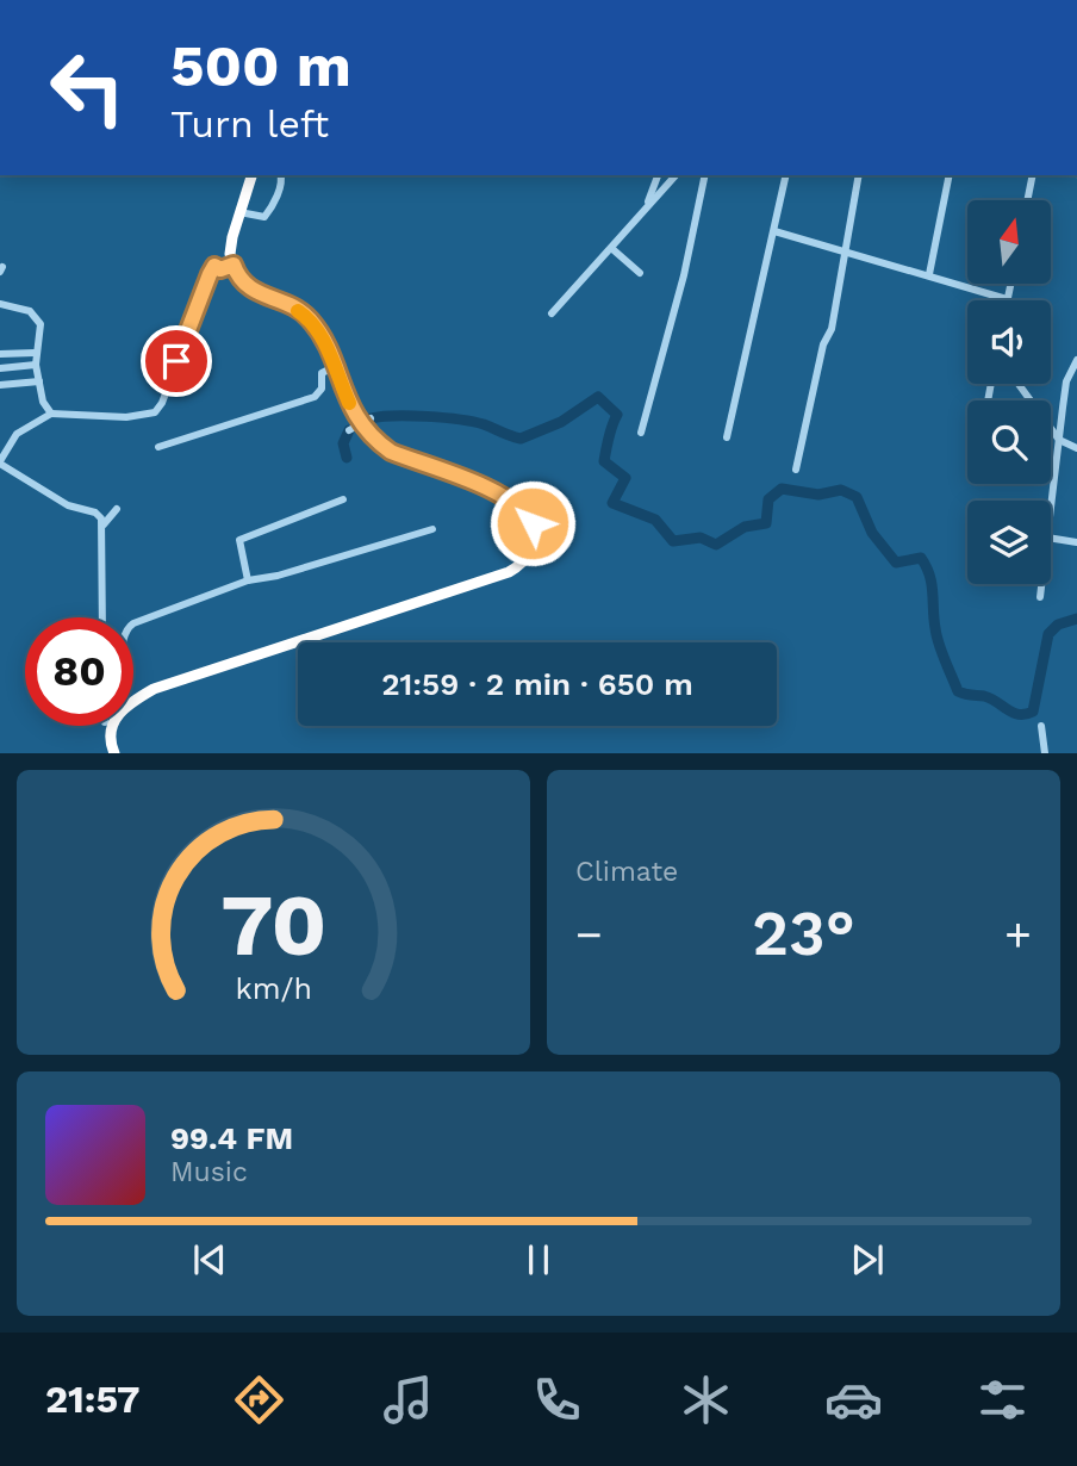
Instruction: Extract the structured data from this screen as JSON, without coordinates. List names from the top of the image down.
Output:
{
  "north": "top",
  "page": {
    "turn": ["500 m", "Turn left"],
    "limit": "80",
    "trip": "21:59 · 2 min · 650 m",
    "tile": "Climate",
    "heat": ["−", "23°", "+"],
    "song": ["99.4 FM", "Music"],
    "tabs": "21:57",
    "gauge": ["70", "km/h"]
  }
}
